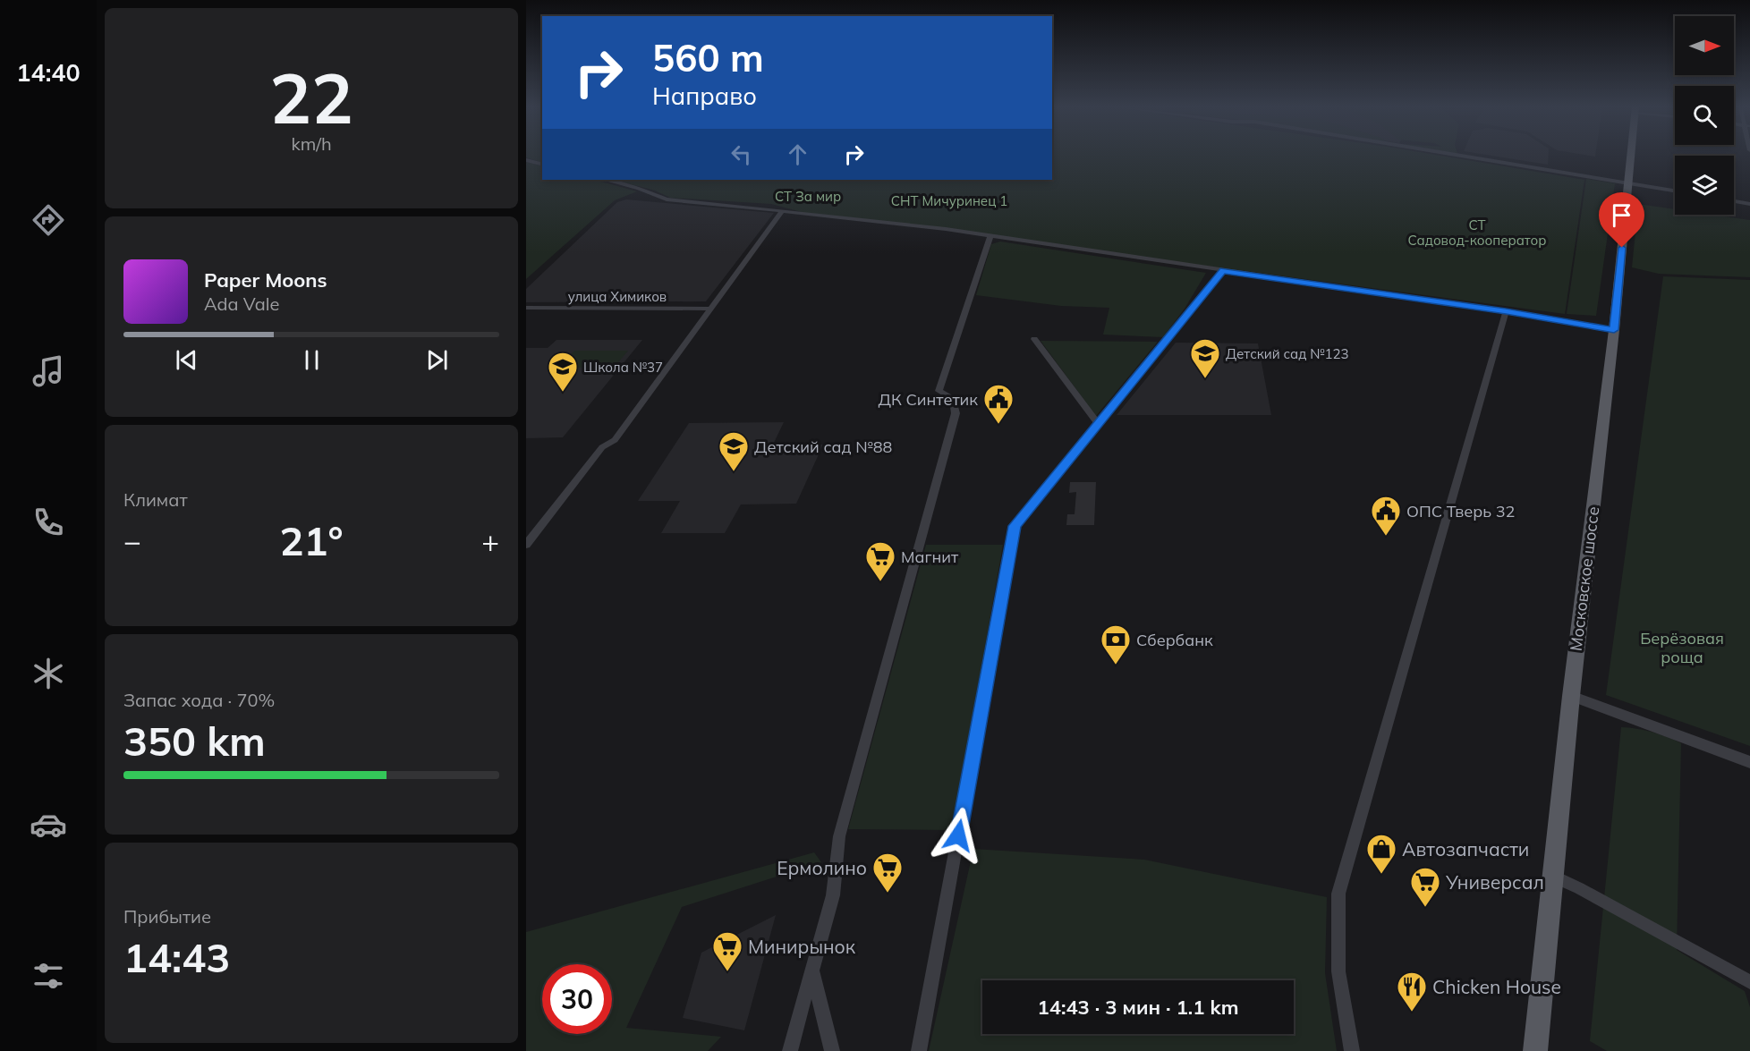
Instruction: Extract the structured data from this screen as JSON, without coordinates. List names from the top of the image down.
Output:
{
  "streets": {
    "main road": ["Московское шоссе"],
    "street": ["улица Химиков"]
  },
  "parks": [
    "СТ За мир",
    "СНТ Мичуринец 1",
    "СТ Садовод-кооператор",
    "Берёзовая роща"
  ],
  "places": {
    "school or university": ["Детский сад №123", "Школа №37", "Детский сад №88"],
    "public building": ["ДК Синтетик", "ОПС Тверь 32"],
    "supermarket": [
      "Магнит",
      "Ермолино",
      "Универсал",
      "Минирынок"
    ],
    "bank": ["Сбербанк"],
    "shop": ["Автозапчасти"],
    "restaurant": ["Chicken House"]
  },
  "north": "right",
  "page": {
    "tabs": "14:40",
    "tile": [
      ["22", "km/h"],
      "Климат",
      ["Запас хода · 70%", "350 km"],
      ["Прибытие", "14:43"]
    ],
    "turn": ["560 m", "Направо"],
    "song": ["Paper Moons", "Ada Vale"],
    "heat": ["−", "21°", "+"],
    "limit": "30",
    "trip": "14:43 · 3 мин · 1.1 km"
  }
}
